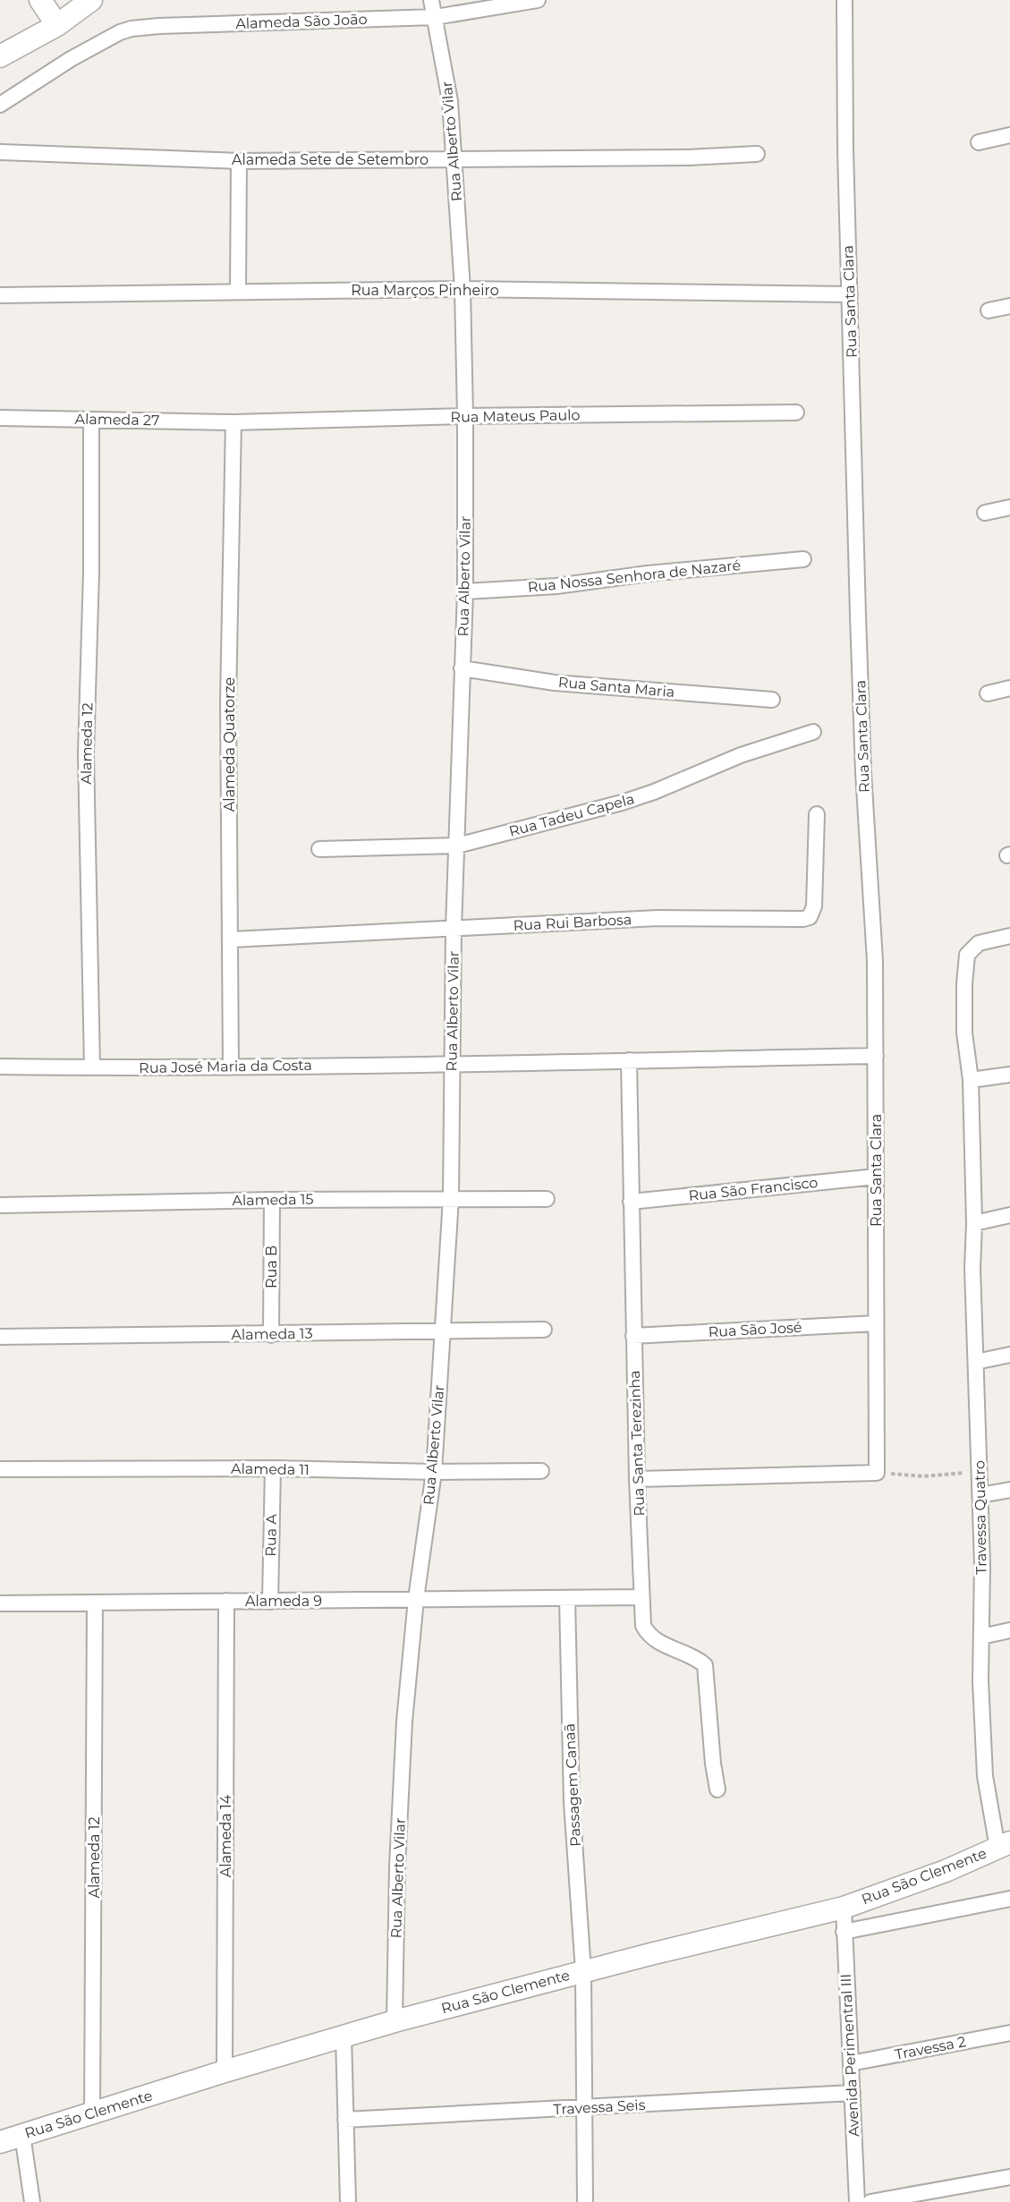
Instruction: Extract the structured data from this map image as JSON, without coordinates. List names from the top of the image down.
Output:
{
  "streets": {
    "main road": ["Rua São Clemente"],
    "street": [
      "Alameda São João",
      "Rua Alberto Vilar",
      "Alameda Sete de Setembro",
      "Rua Marços Pinheiro",
      "Rua Santa Clara",
      "Rua Mateus Paulo",
      "Alameda 27",
      "Rua Nossa Senhora de Nazaré",
      "Rua Santa Maria",
      "Alameda 12",
      "Alameda Quatorze",
      "Rua Tadeu Capela",
      "Rua Rui Barbosa",
      "Rua José Maria da Costa",
      "Rua São Francisco",
      "Alameda 15",
      "Rua B",
      "Rua São José",
      "Alameda 13",
      "Rua Santa Terezinha",
      "Alameda 11",
      "Travessa Quatro",
      "Rua A",
      "Alameda 9",
      "Passagem Canaã",
      "Alameda 14",
      "Travessa 2",
      "Avenida Perimentral III",
      "Travessa Seis"
    ]
  },
  "crossings": [
    ["Alameda São João", "Rua Alberto Vilar"],
    ["Rua Alberto Vilar", "Alameda Sete de Setembro"],
    ["Rua Alberto Vilar", "Rua Marços Pinheiro"],
    ["Rua Alberto Vilar", "Rua Mateus Paulo"],
    ["Rua Alberto Vilar", "Rua Nossa Senhora de Nazaré"],
    ["Rua Alberto Vilar", "Rua Santa Maria"],
    ["Rua Alberto Vilar", "Rua Tadeu Capela"],
    ["Rua Alberto Vilar", "Rua Rui Barbosa"],
    ["Rua Alberto Vilar", "Rua José Maria da Costa"],
    ["Rua Alberto Vilar", "Alameda 15"],
    ["Rua Alberto Vilar", "Alameda 13"],
    ["Rua Alberto Vilar", "Alameda 11"],
    ["Rua Alberto Vilar", "Alameda 9"],
    ["Rua Alberto Vilar", "Rua São Clemente"],
    ["Rua Marços Pinheiro", "Rua Santa Clara"],
    ["Rua Santa Clara", "Rua São Francisco"],
    ["Rua Santa Clara", "Rua São José"],
    ["Rua Mateus Paulo", "Alameda 27"],
    ["Rua Mateus Paulo", "Alameda Quatorze"],
    ["Alameda 27", "Alameda 12"],
    ["Alameda 27", "Alameda Quatorze"],
    ["Alameda 12", "Rua José Maria da Costa"],
    ["Alameda 12", "Alameda 9"],
    ["Alameda 12", "Rua São Clemente"],
    ["Alameda Quatorze", "Rua Rui Barbosa"],
    ["Alameda Quatorze", "Rua José Maria da Costa"],
    ["Rua São Francisco", "Rua Santa Terezinha"],
    ["Alameda 15", "Rua B"],
    ["Rua B", "Alameda 13"],
    ["Rua São José", "Rua Santa Terezinha"],
    ["Rua Santa Terezinha", "Alameda 9"],
    ["Alameda 11", "Rua A"],
    ["Travessa Quatro", "Rua São Clemente"],
    ["Rua A", "Alameda 9"],
    ["Alameda 9", "Passagem Canaã"],
    ["Alameda 9", "Alameda 14"],
    ["Passagem Canaã", "Rua São Clemente"],
    ["Passagem Canaã", "Travessa Seis"],
    ["Alameda 14", "Rua São Clemente"],
    ["Rua São Clemente", "Avenida Perimentral III"],
    ["Travessa 2", "Avenida Perimentral III"],
    ["Avenida Perimentral III", "Travessa Seis"]
  ]
}
